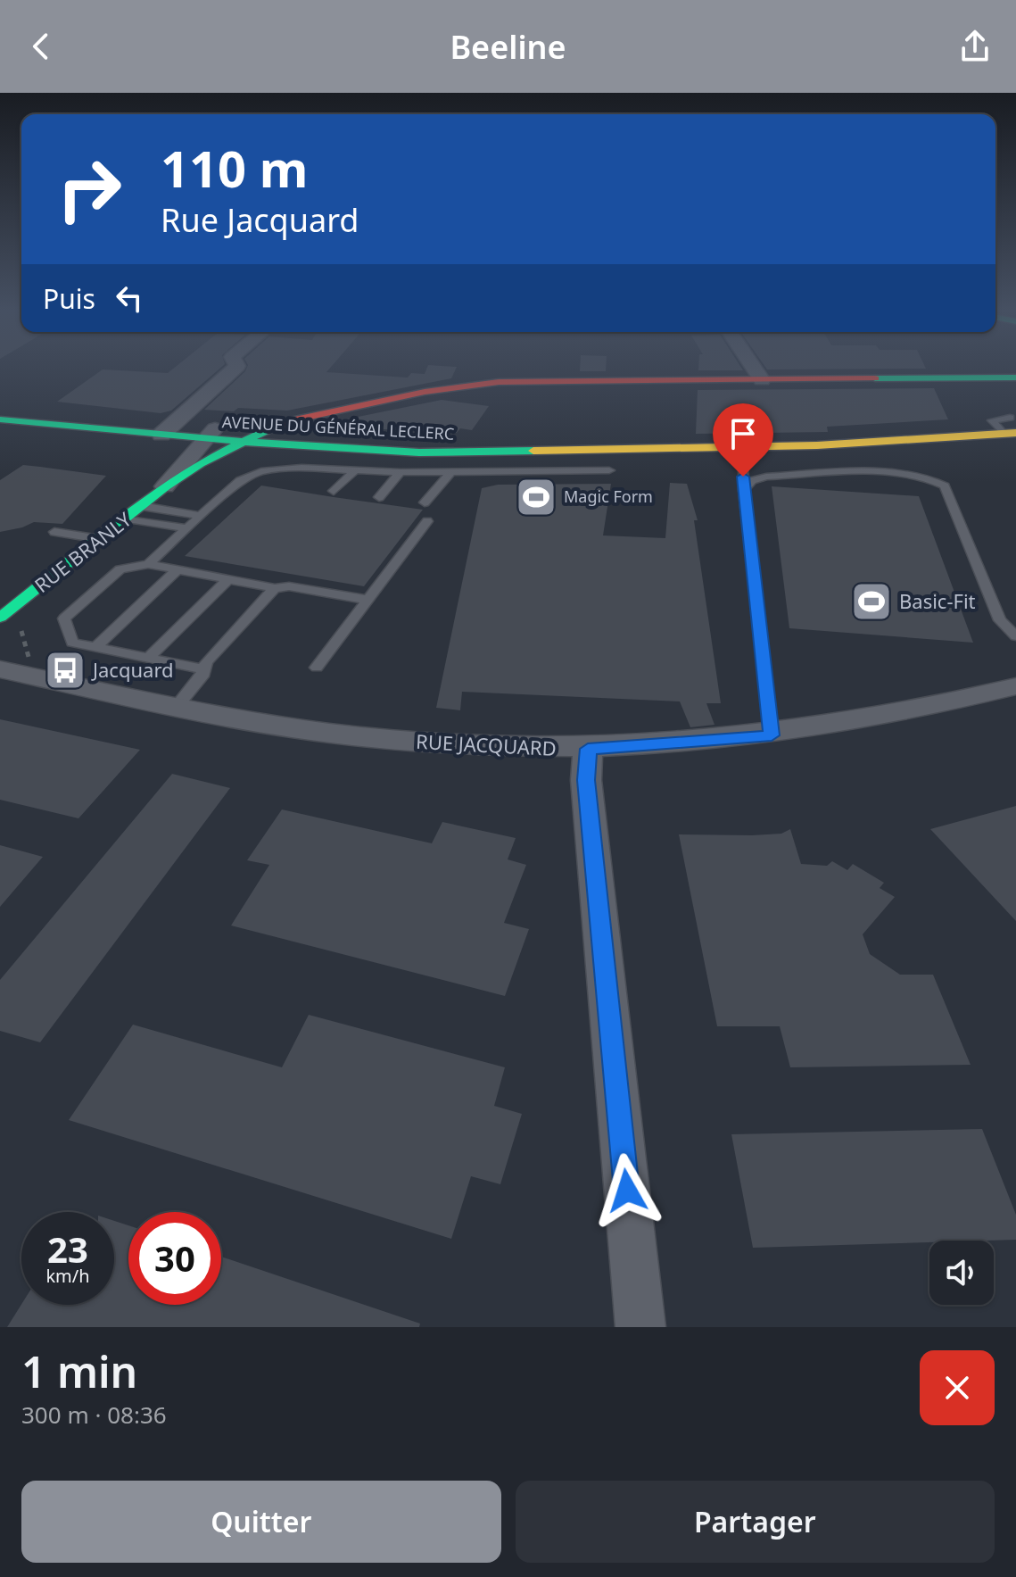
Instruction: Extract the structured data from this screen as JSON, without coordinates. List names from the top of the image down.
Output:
{
  "streets": {
    "main road": ["AVENUE DU GÉNÉRAL LECLERC", "RUE BRANLY"],
    "street": ["RUE JACQUARD"]
  },
  "crossings": [
    ["AVENUE DU GÉNÉRAL LECLERC", "RUE BRANLY"]
  ],
  "places": {
    "sports": ["Magic Form", "Basic-Fit"],
    "bus stop": ["Jacquard"]
  },
  "page": {
    "header": "Beeline",
    "turn": ["110 m", "Rue Jacquard"],
    "then": "Puis",
    "speed": "23 km/h",
    "limit": "30",
    "heading": ["1 min", "300 m · 08:36"],
    "buttons": ["Quitter", "Partager"]
  }
}
